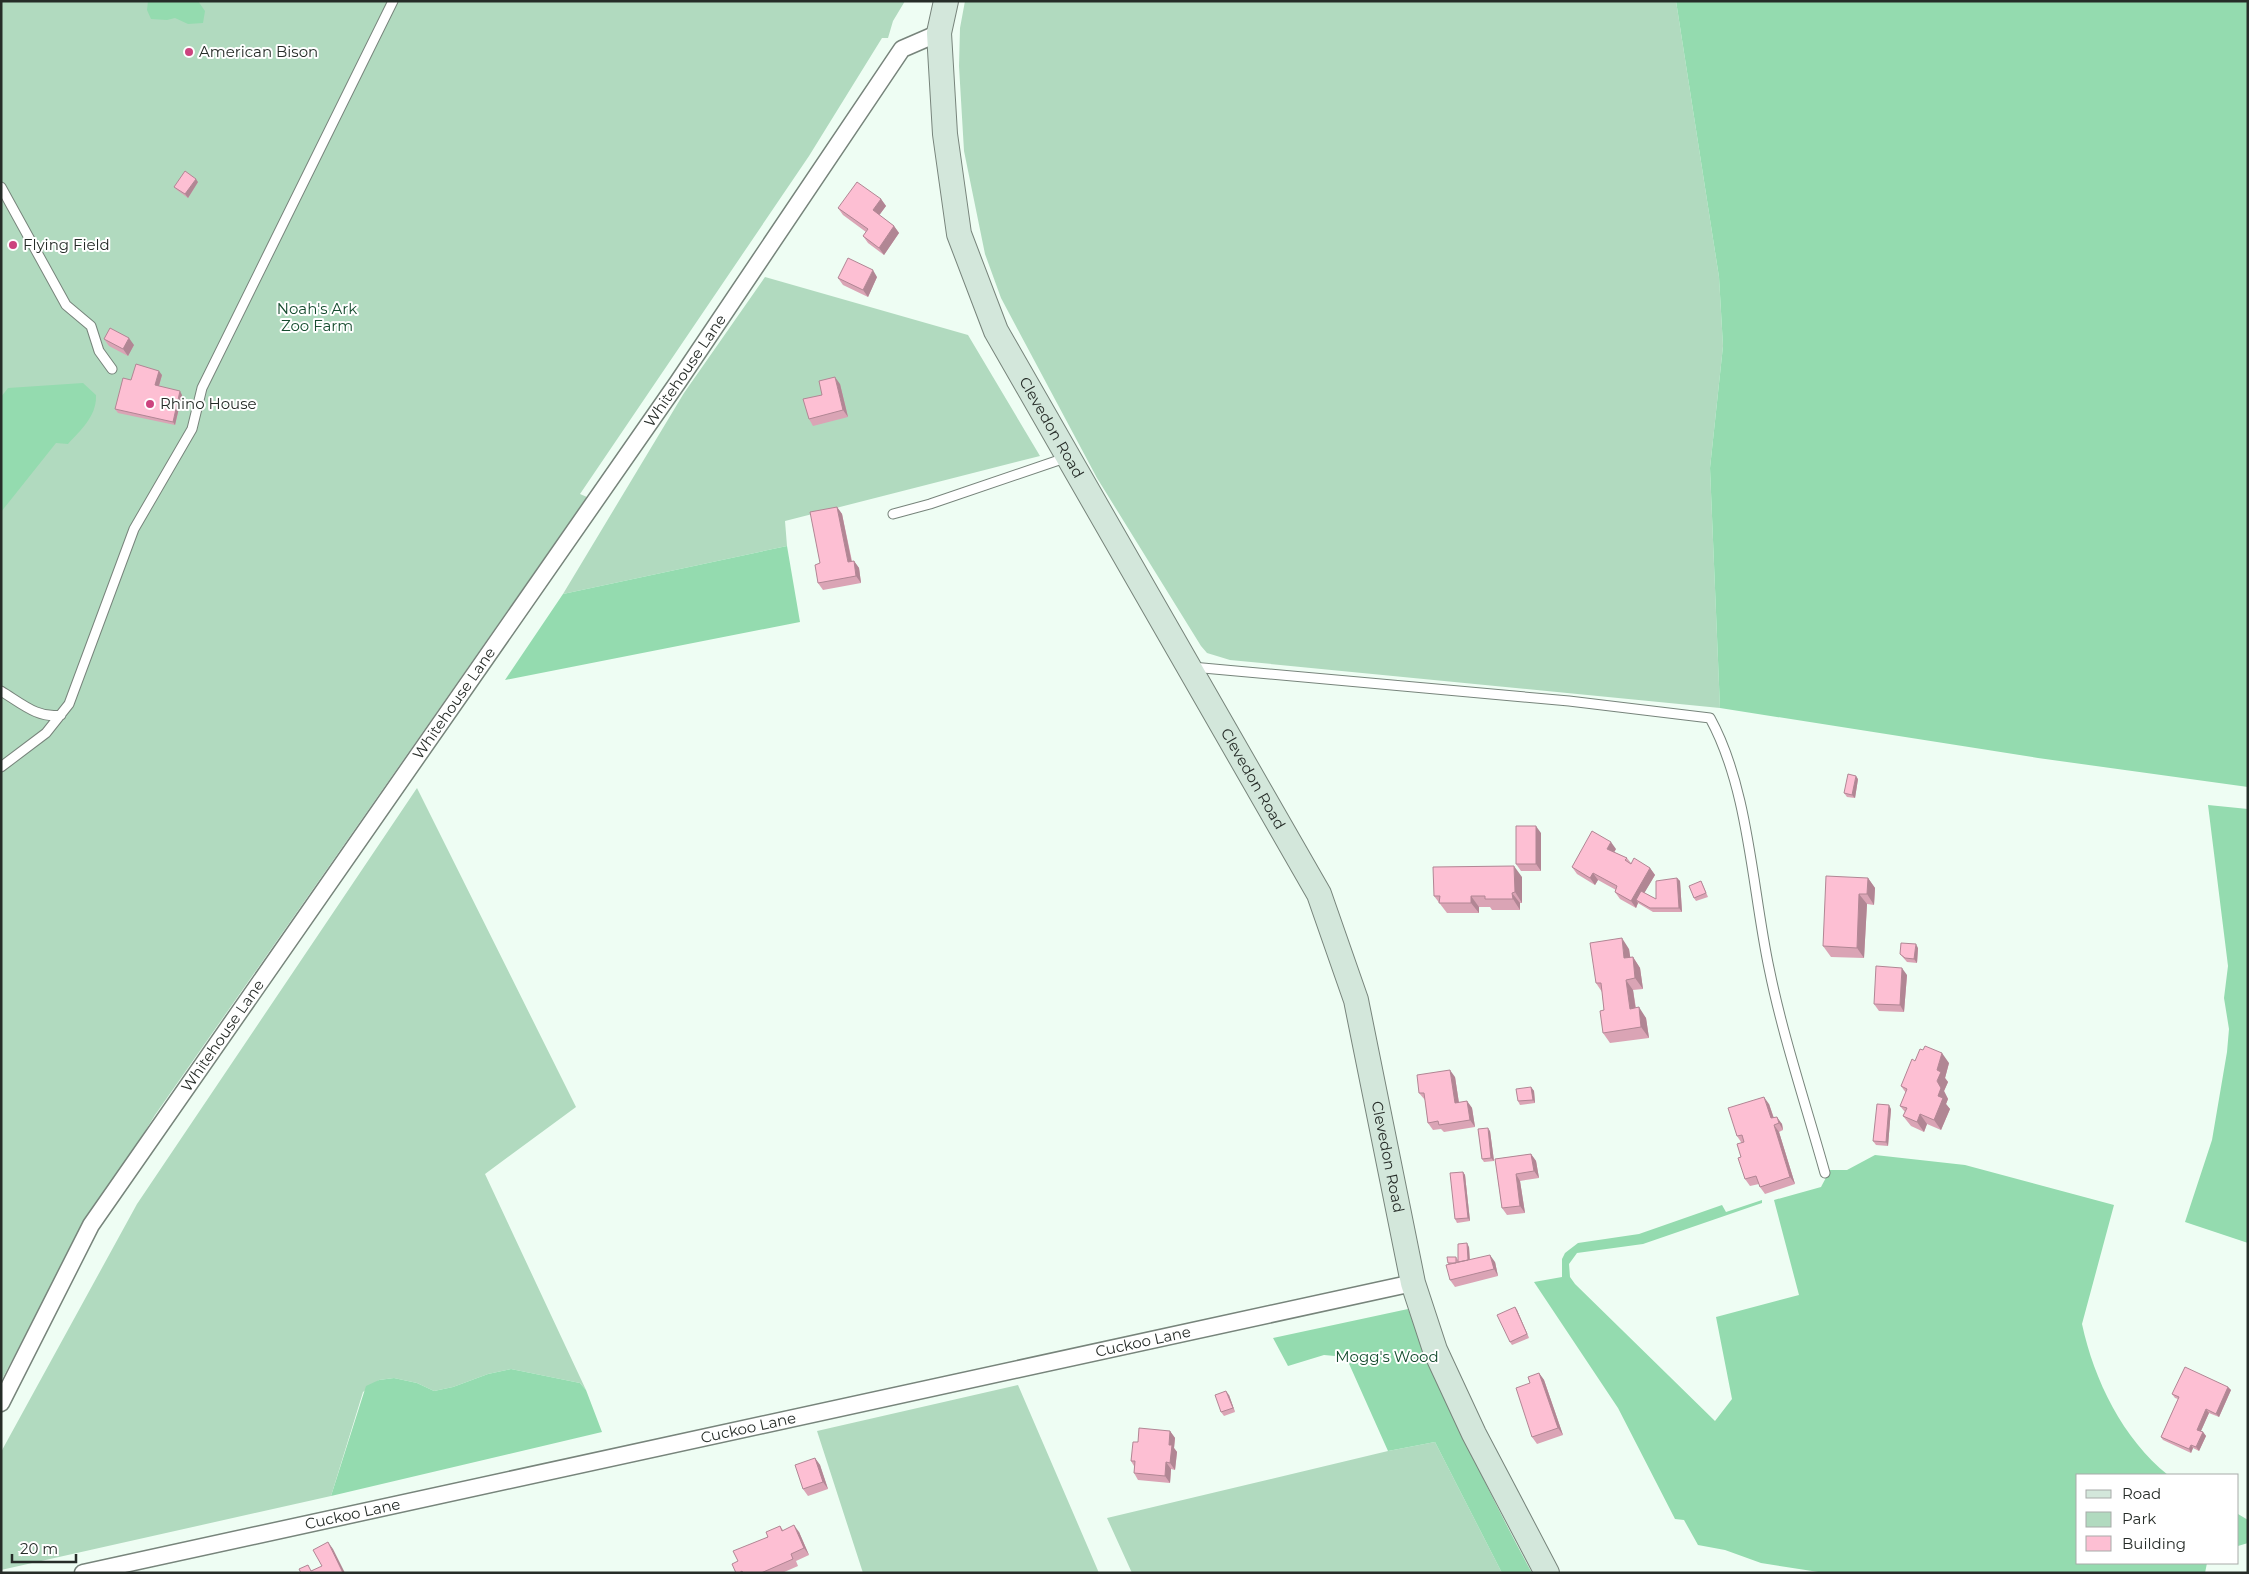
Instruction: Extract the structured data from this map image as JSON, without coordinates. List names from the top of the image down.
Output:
{
  "streets": {
    "main road": ["Clevedon Road"],
    "street": ["Whitehouse Lane", "Cuckoo Lane"]
  },
  "crossings": [
    ["Whitehouse Lane", "Clevedon Road"],
    ["Clevedon Road", "Cuckoo Lane"]
  ],
  "parks": ["Noah's Ark Zoo Farm", "Mogg's Wood"],
  "places": ["American Bison", "Flying Field", "Rhino House"],
  "legend": ["Road", "Park", "Building"],
  "scale_bar": "20 m"
}
